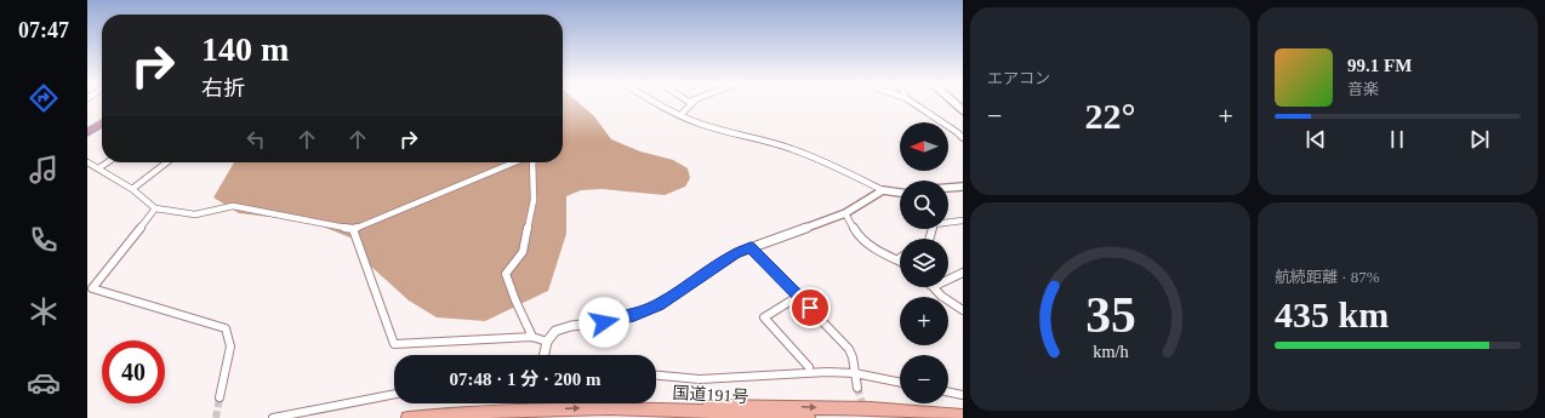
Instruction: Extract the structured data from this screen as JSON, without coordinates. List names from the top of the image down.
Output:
{
  "streets": {
    "highway": ["国道191号"]
  },
  "one_way": ["国道191号"],
  "north": "left",
  "page": {
    "tabs": "07:47",
    "tile": [
      "エアコン",
      ["航続距離 · 87%", "435 km"]
    ],
    "turn": ["140 m", "右折"],
    "song": ["99.1 FM", "音楽"],
    "heat": ["−", "22°", "+"],
    "map_buttons": ["+", "−"],
    "limit": "40",
    "trip": "07:48 · 1 分 · 200 m",
    "gauge": ["35", "km/h"]
  }
}
